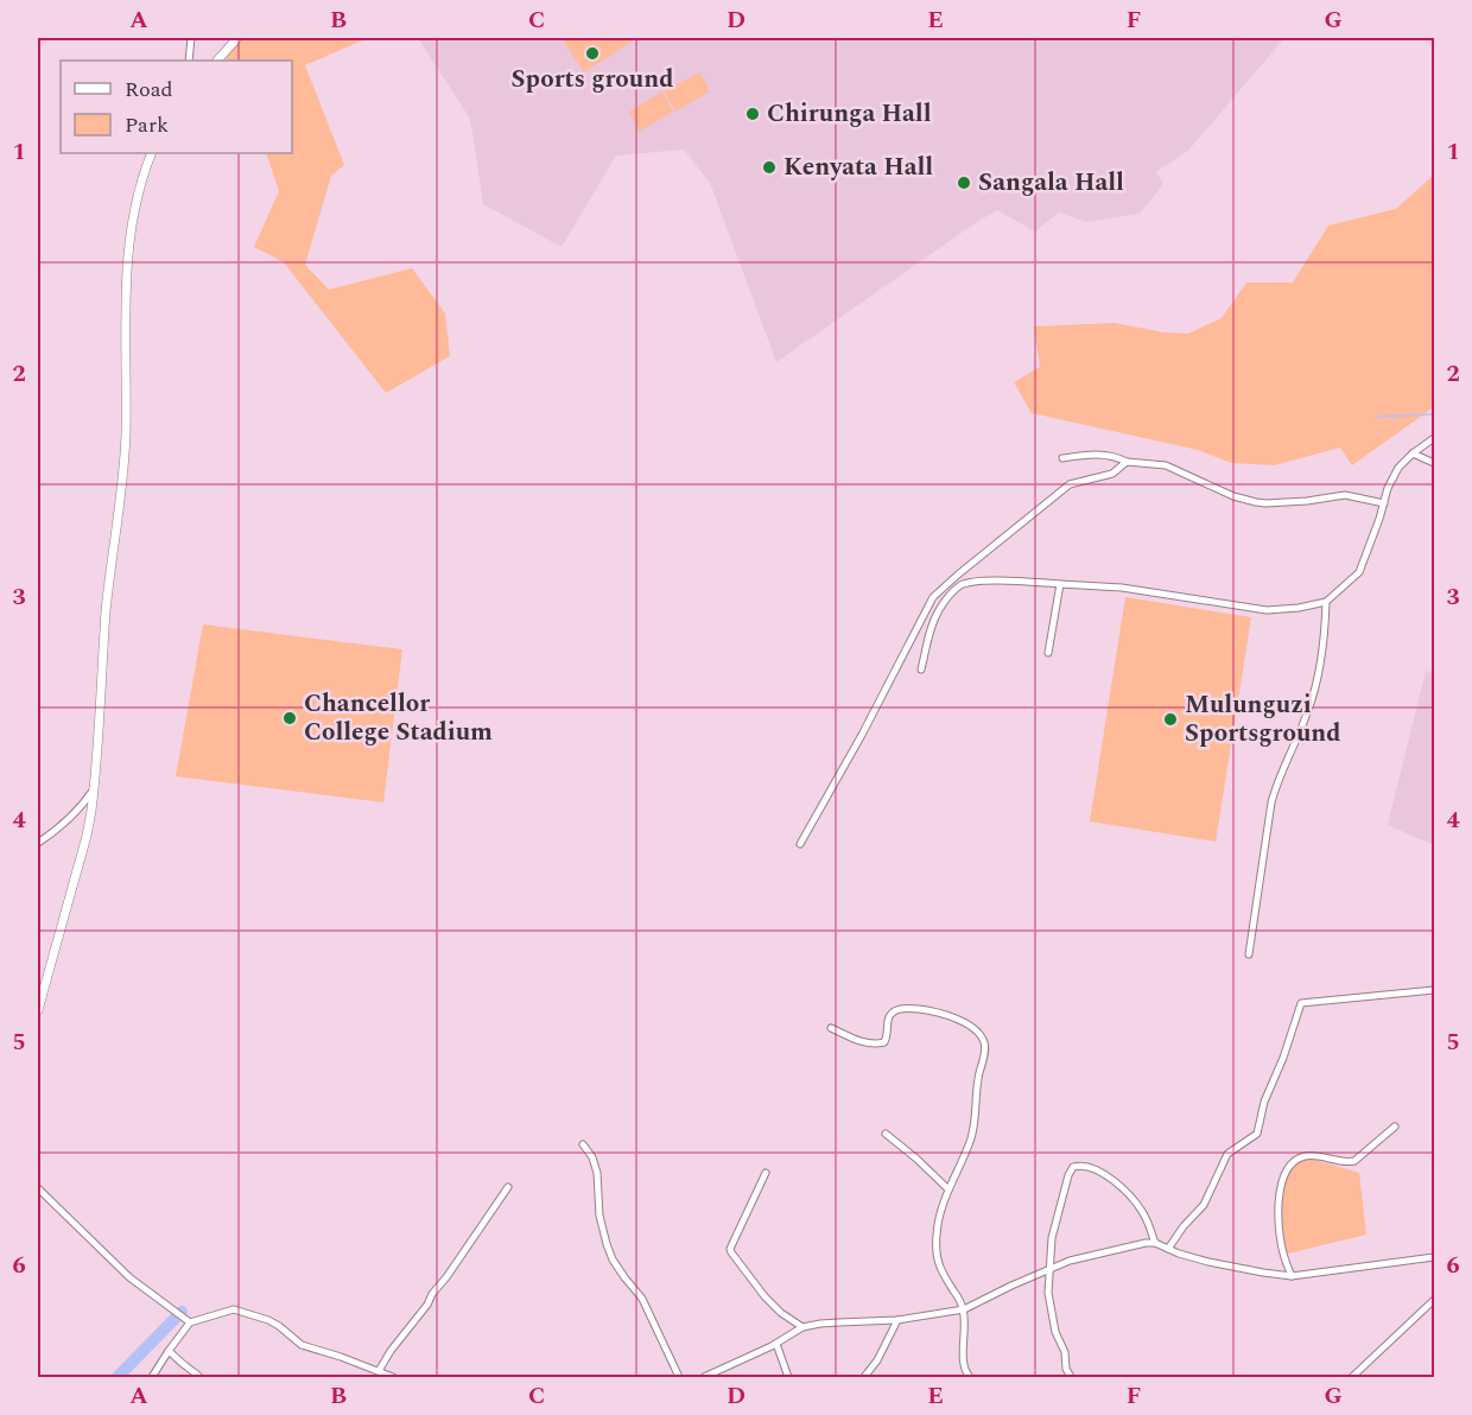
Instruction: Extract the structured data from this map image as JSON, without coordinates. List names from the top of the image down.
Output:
{
  "places": [
    "Sports ground",
    "Chirunga Hall",
    "Kenyata Hall",
    "Sangala Hall",
    "Chancellor College Stadium",
    "Mulunguzi Sportsground"
  ],
  "legend": ["Road", "Park"],
  "grid": {
    "columns": [
      "A",
      "B",
      "C",
      "D",
      "E",
      "F",
      "G"
    ],
    "rows": [
      "1",
      "2",
      "3",
      "4",
      "5",
      "6"
    ]
  }
}
